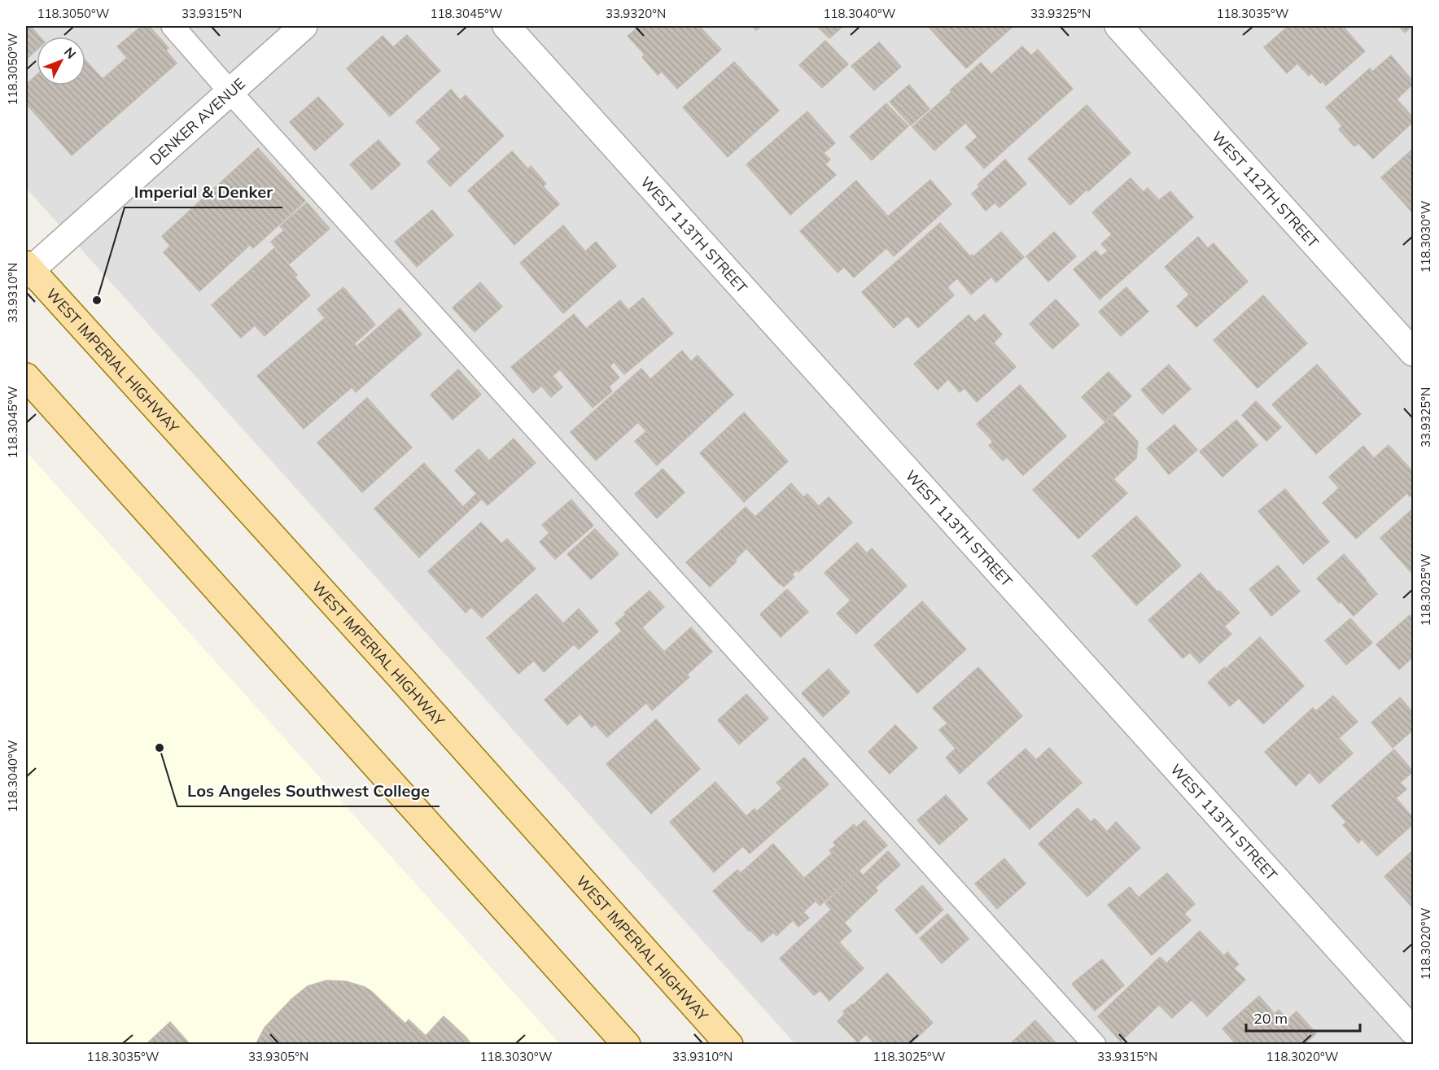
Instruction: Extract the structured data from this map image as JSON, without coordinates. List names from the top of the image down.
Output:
{
  "streets": {
    "main road": ["WEST IMPERIAL HIGHWAY"],
    "street": ["DENKER AVENUE", "WEST 112TH STREET", "WEST 113TH STREET"]
  },
  "crossings": [
    ["DENKER AVENUE", "WEST IMPERIAL HIGHWAY"]
  ],
  "places": ["Imperial & Denker", "Los Angeles Southwest College"],
  "scale_bar": "20 m",
  "north": "top right",
  "coordinates": [
    "118.3050°W",
    "33.9315°N",
    "118.3045°W",
    "33.9320°N",
    "118.3040°W",
    "33.9325°N",
    "118.3035°W",
    "118.3030°W",
    "33.9310°N",
    "118.3025°W",
    "118.3020°W",
    "33.9305°N"
  ]
}
